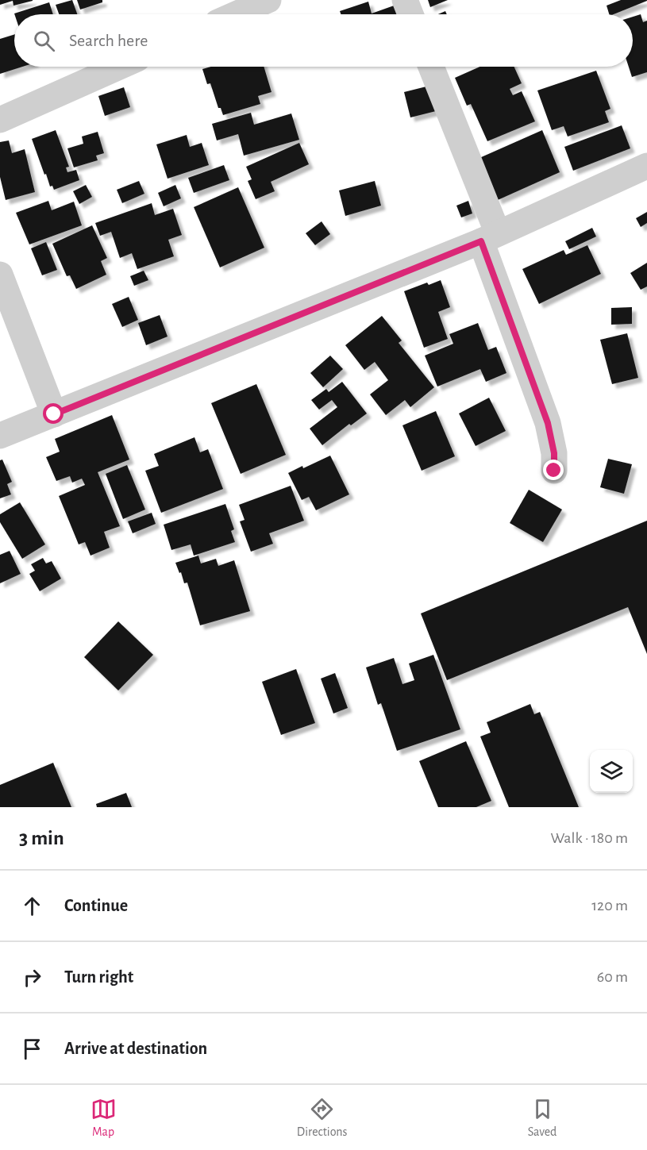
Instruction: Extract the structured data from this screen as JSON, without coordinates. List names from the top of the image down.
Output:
{
  "page": {
    "search": "Search here",
    "heading": ["3 min", "Walk · 180 m"],
    "list": [
      ["Continue", "120 m"],
      ["Turn right", "60 m"],
      "Arrive at destination"
    ],
    "nav": ["Map", "Directions", "Saved"]
  }
}
